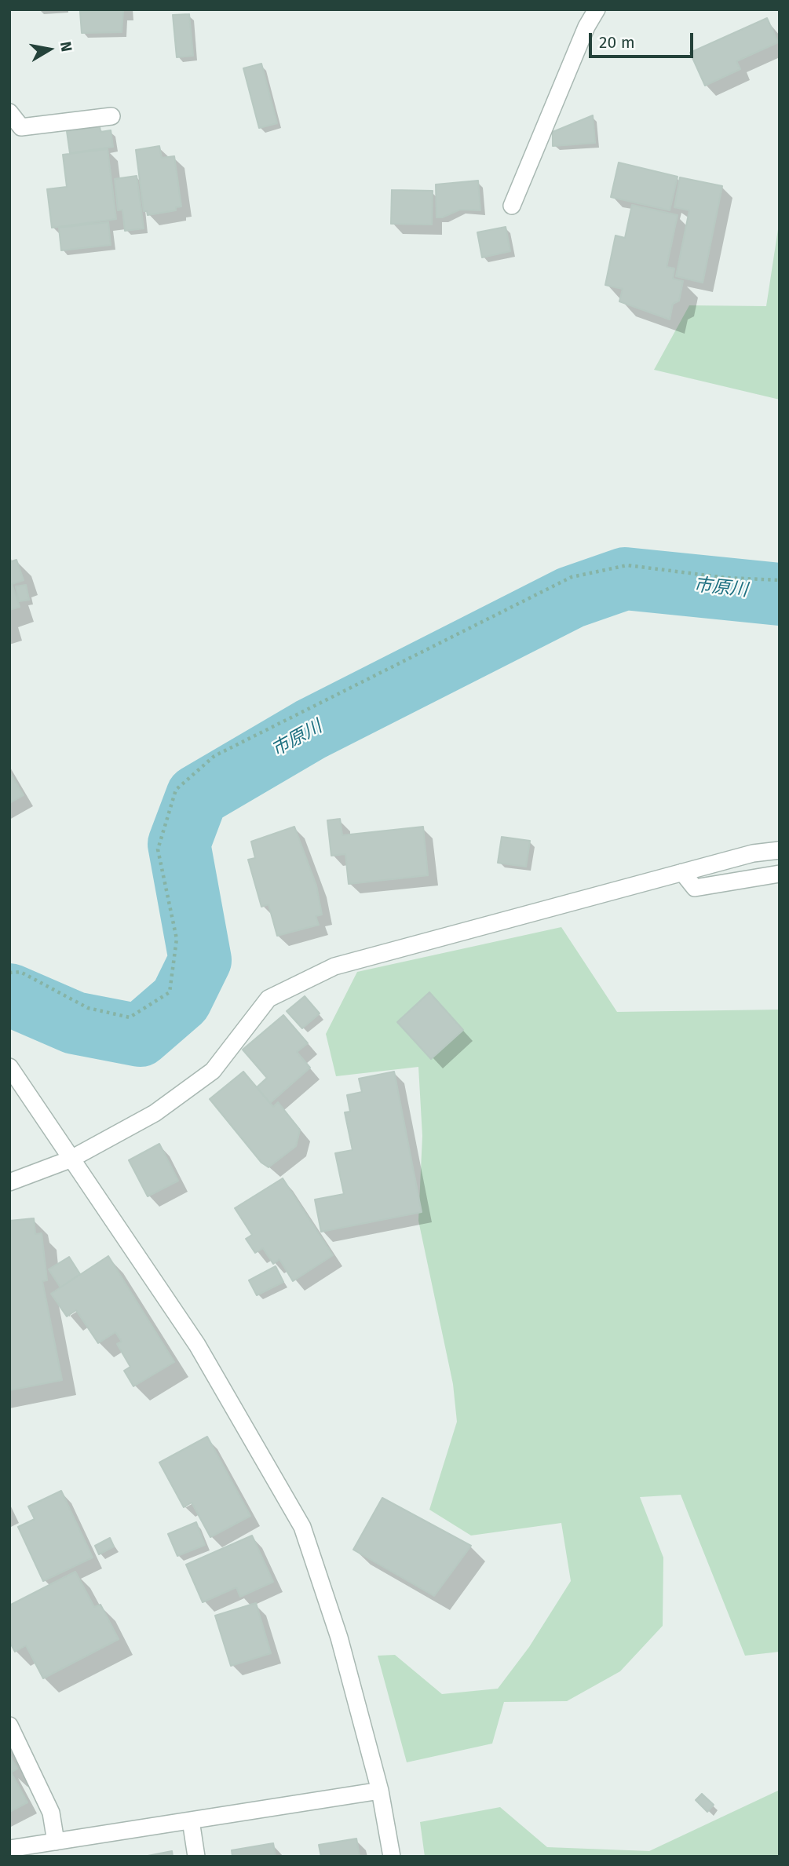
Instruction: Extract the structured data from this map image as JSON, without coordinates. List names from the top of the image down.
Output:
{
  "water": ["市原川"],
  "scale_bar": "20 m",
  "north": "right"
}
